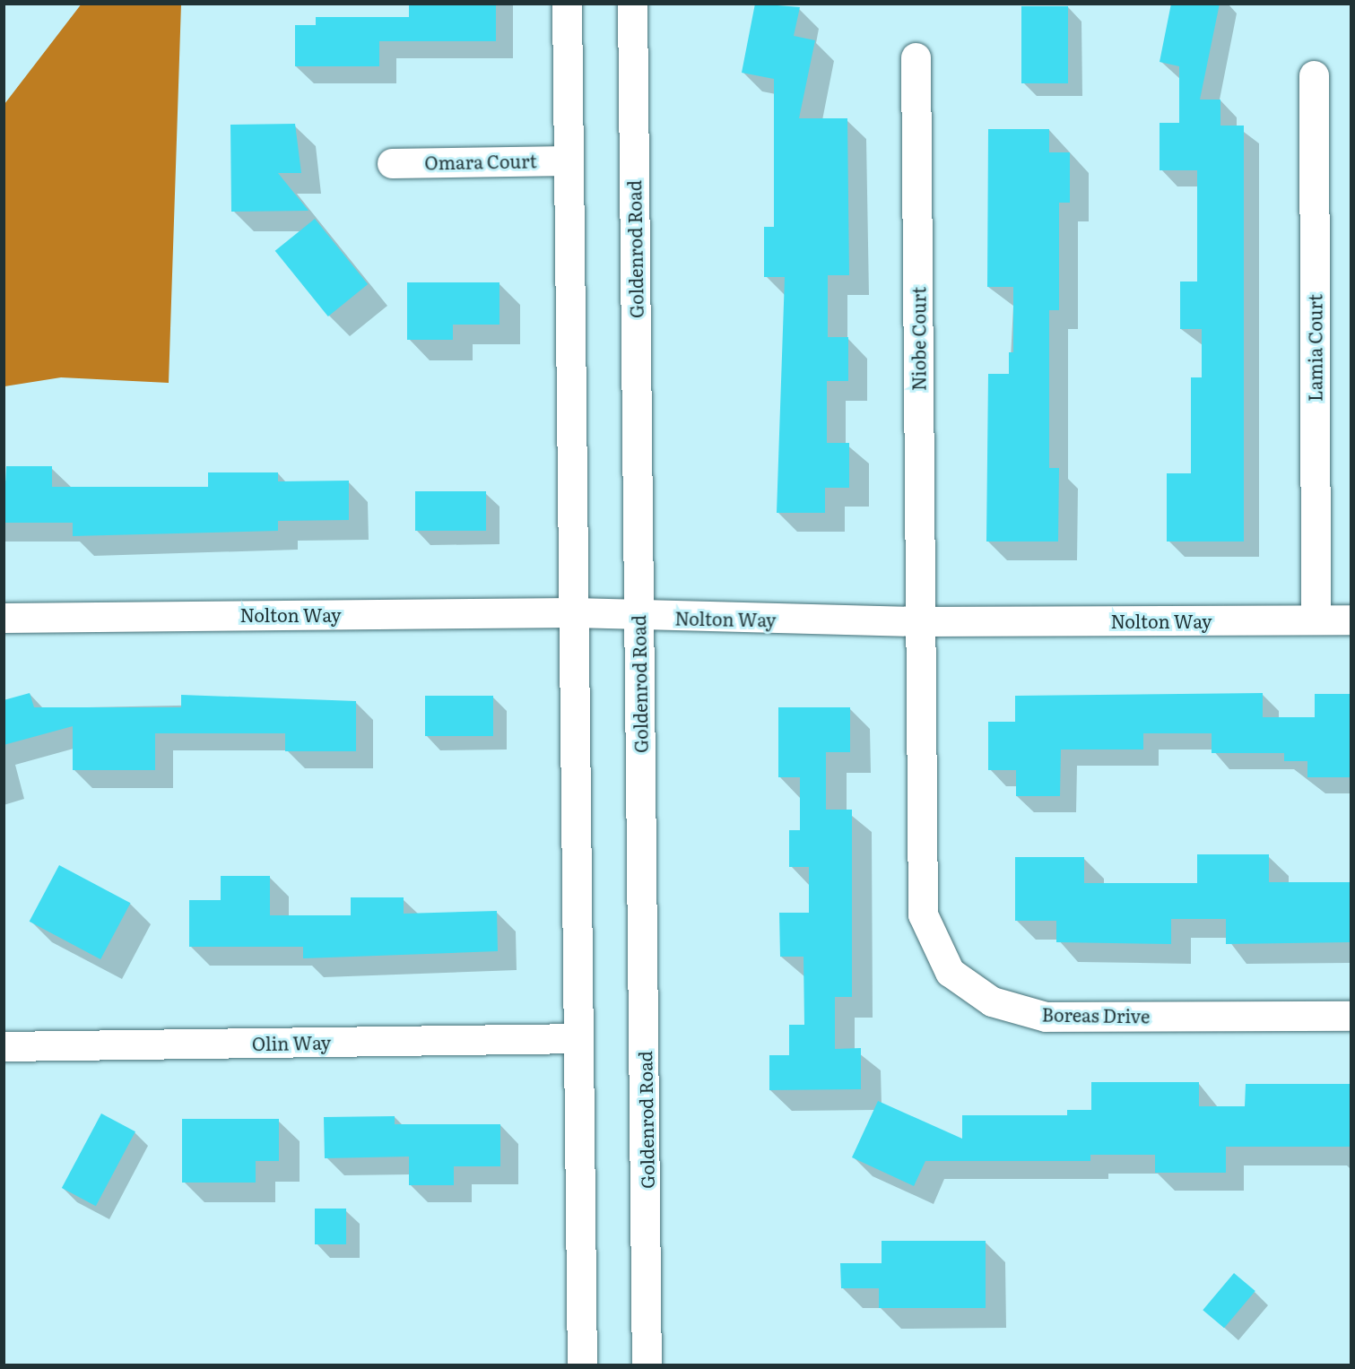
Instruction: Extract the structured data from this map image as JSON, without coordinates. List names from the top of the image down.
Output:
{
  "streets": {
    "street": [
      "Omara Court",
      "Goldenrod Road",
      "Niobe Court",
      "Lamia Court",
      "Nolton Way",
      "Boreas Drive",
      "Olin Way"
    ]
  },
  "crossings": [
    ["Goldenrod Road", "Nolton Way"],
    ["Niobe Court", "Nolton Way"],
    ["Niobe Court", "Boreas Drive"],
    ["Lamia Court", "Nolton Way"],
    ["Nolton Way", "Boreas Drive"]
  ]
}
